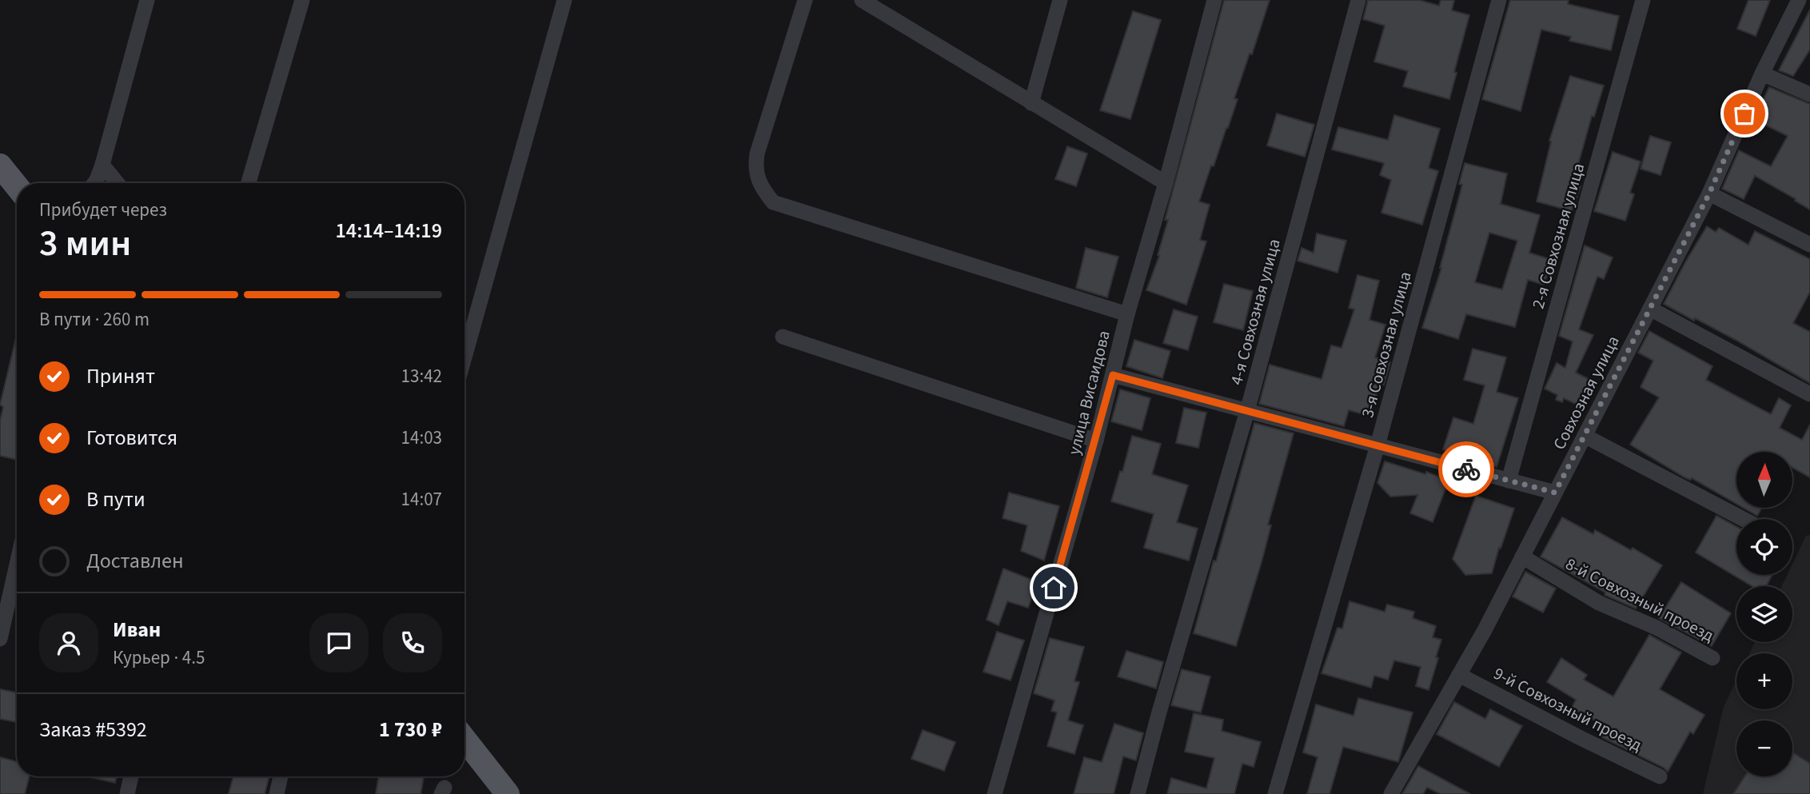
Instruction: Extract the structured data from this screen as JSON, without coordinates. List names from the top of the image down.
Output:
{
  "streets": {
    "street": [
      "2-я Совхозная улица",
      "4-я Совхозная улица",
      "3-я Совхозная улица",
      "улица Висаидова",
      "Совхозная улица",
      "8-й Совхозный проезд",
      "9-й Совхозный проезд"
    ]
  },
  "crossings": [
    ["Совхозная улица", "8-й Совхозный проезд"],
    ["Совхозная улица", "9-й Совхозный проезд"]
  ],
  "north": "top",
  "page": {
    "heading": ["3 мин", "Прибудет через", "14:14–14:19"],
    "panel": [
      "Иван",
      "Курьер · 4.5",
      "Заказ #5392",
      "1 730 ₽"
    ],
    "bar": "В пути · 260 m",
    "list": [
      ["Принят", "13:42"],
      ["Готовится", "14:03"],
      ["В пути", "14:07"],
      "Доставлен"
    ],
    "map_buttons": ["+", "−"]
  }
}
